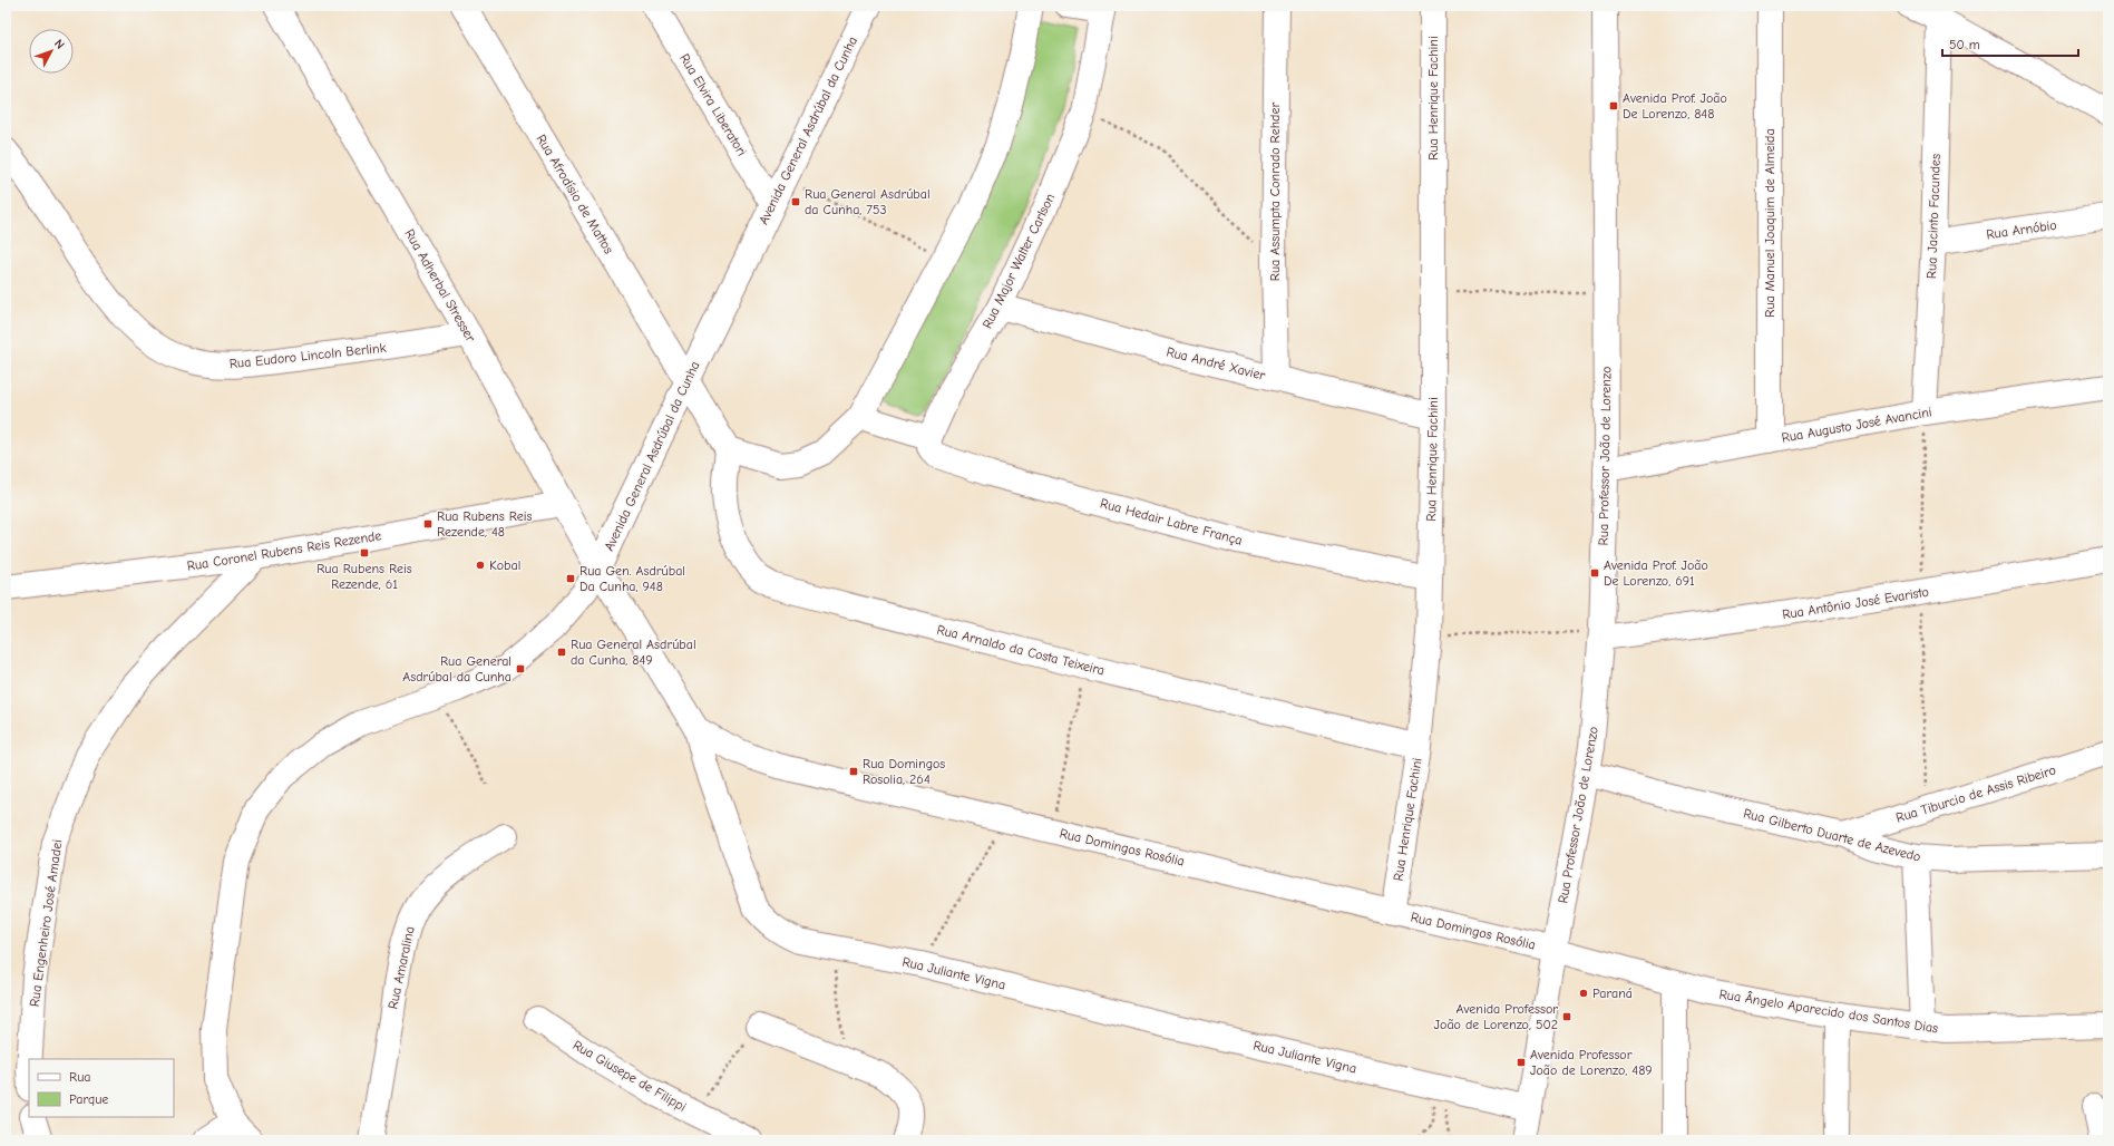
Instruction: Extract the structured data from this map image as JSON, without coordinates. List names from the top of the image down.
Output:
{
  "streets": {
    "street": [
      "Rua Henrique Fachini",
      "Rua Elvira Liberatori",
      "Avenida General Asdrúbal da Cunha",
      "Rua Assumpta Conrado Rehder",
      "Rua Afrodísio de Mattos",
      "Rua Jacinto Facundes",
      "Rua Manuel Joaquim de Almeida",
      "Rua Arnóbio",
      "Rua Major Walter Carlson",
      "Rua Adherbal Stresser",
      "Rua Eudoro Lincoln Berlink",
      "Rua André Xavier",
      "Rua Augusto José Avancini",
      "Rua Professor João de Lorenzo",
      "Rua Hedair Labre França",
      "Rua Coronel Rubens Reis Rezende",
      "Rua Antônio José Evaristo",
      "Rua Arnaldo da Costa Teixeira",
      "Rua Tiburcio de Assis Ribeiro",
      "Rua Gilberto Duarte de Azevedo",
      "Rua Domingos Rosólia",
      "Rua Engenheiro José Amadei",
      "Rua Amaralina",
      "Rua Juliante Vigna",
      "Rua Ângelo Aparecido dos Santos Dias",
      "Rua Giusepe de Filippi"
    ]
  },
  "crossings": [
    ["Rua Henrique Fachini", "Rua André Xavier"],
    ["Rua Henrique Fachini", "Rua Hedair Labre França"],
    ["Rua Henrique Fachini", "Rua Arnaldo da Costa Teixeira"],
    ["Rua Henrique Fachini", "Rua Domingos Rosólia"],
    ["Rua Elvira Liberatori", "Avenida General Asdrúbal da Cunha"],
    ["Avenida General Asdrúbal da Cunha", "Rua Afrodísio de Mattos"],
    ["Avenida General Asdrúbal da Cunha", "Rua Adherbal Stresser"],
    ["Avenida General Asdrúbal da Cunha", "Rua Juliante Vigna"],
    ["Rua Assumpta Conrado Rehder", "Rua André Xavier"],
    ["Rua Jacinto Facundes", "Rua Arnóbio"],
    ["Rua Jacinto Facundes", "Rua Augusto José Avancini"],
    ["Rua Manuel Joaquim de Almeida", "Rua Augusto José Avancini"],
    ["Rua Major Walter Carlson", "Rua André Xavier"],
    ["Rua Major Walter Carlson", "Rua Hedair Labre França"],
    ["Rua Adherbal Stresser", "Rua Eudoro Lincoln Berlink"],
    ["Rua Adherbal Stresser", "Rua Coronel Rubens Reis Rezende"],
    ["Rua Adherbal Stresser", "Rua Juliante Vigna"],
    ["Rua Augusto José Avancini", "Rua Professor João de Lorenzo"],
    ["Rua Professor João de Lorenzo", "Rua Antônio José Evaristo"],
    ["Rua Professor João de Lorenzo", "Rua Gilberto Duarte de Azevedo"],
    ["Rua Professor João de Lorenzo", "Rua Domingos Rosólia"],
    ["Rua Professor João de Lorenzo", "Rua Juliante Vigna"],
    ["Rua Professor João de Lorenzo", "Rua Ângelo Aparecido dos Santos Dias"],
    ["Rua Coronel Rubens Reis Rezende", "Rua Engenheiro José Amadei"],
    ["Rua Tiburcio de Assis Ribeiro", "Rua Gilberto Duarte de Azevedo"],
    ["Rua Domingos Rosólia", "Rua Juliante Vigna"],
    ["Rua Domingos Rosólia", "Rua Ângelo Aparecido dos Santos Dias"]
  ],
  "places": {
    "transit": [
      "Avenida Prof. João De Lorenzo, 848",
      "Rua General Asdrúbal da Cunha, 753",
      "Rua Rubens Reis Rezende, 48",
      "Rua Rubens Reis Rezende, 61",
      "Avenida Prof. João De Lorenzo, 691",
      "Rua Gen. Asdrúbal Da Cunha, 948",
      "Rua General Asdrúbal da Cunha, 849",
      "Rua General Asdrúbal da Cunha",
      "Rua Domingos Rosolia, 264",
      "Avenida Professor João de Lorenzo, 502",
      "Avenida Professor João de Lorenzo, 489"
    ],
    "other": ["Kobal", "Paraná"]
  },
  "legend": ["Rua", "Parque"],
  "scale_bar": "50 m",
  "north": "top right"
}
